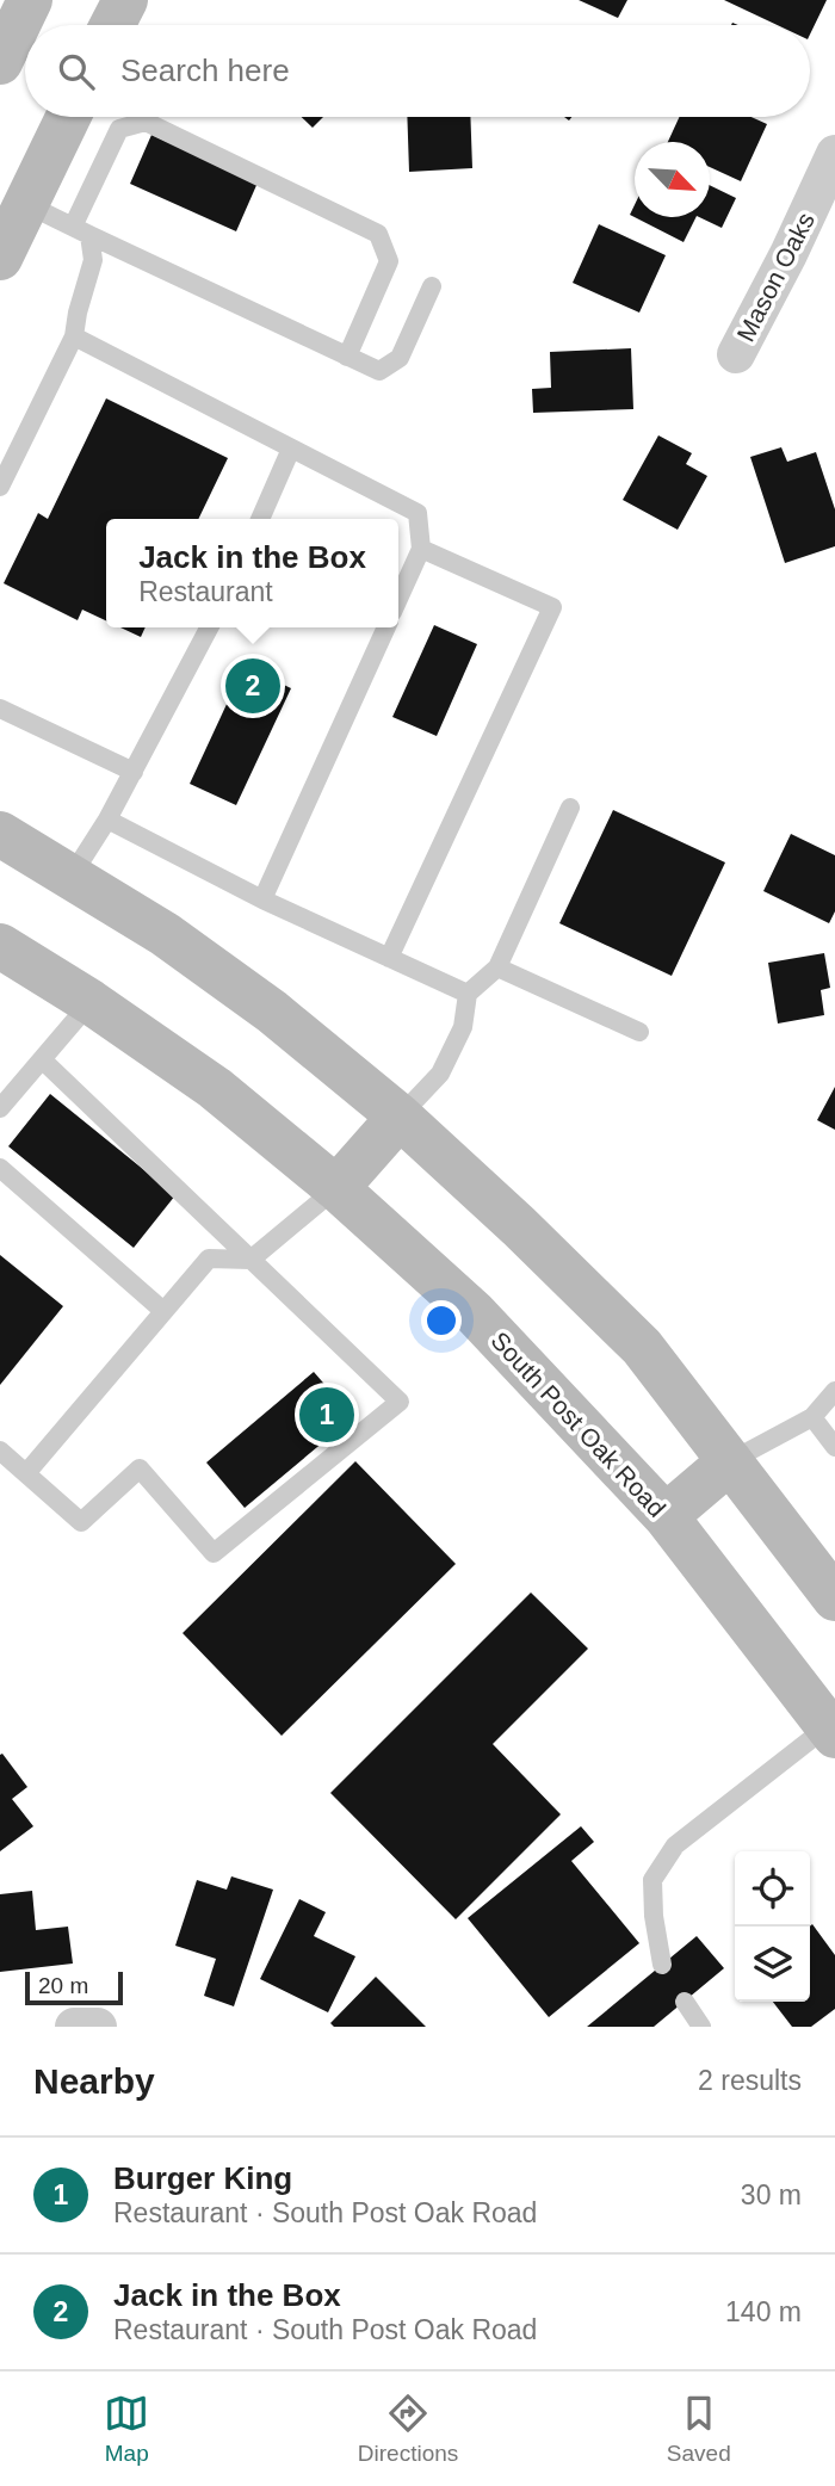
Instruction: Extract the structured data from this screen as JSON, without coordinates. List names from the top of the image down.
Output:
{
  "streets": {
    "main road": ["South Post Oak Road"],
    "street": ["Mason Oaks"]
  },
  "scale_bar": "20 m",
  "north": "bottom right",
  "page": {
    "search": "Search here",
    "popup": ["Jack in the Box", "Restaurant"],
    "pins": ["2", "1"],
    "scale": "20 m",
    "heading": ["Nearby", "2 results"],
    "list": [
      {
        "mark": "1",
        "name": "Burger King",
        "note": "Restaurant · South Post Oak Road",
        "value": "30 m"
      },
      {
        "mark": "2",
        "name": "Jack in the Box",
        "note": "Restaurant · South Post Oak Road",
        "value": "140 m"
      }
    ],
    "nav": ["Map", "Directions", "Saved"]
  }
}
